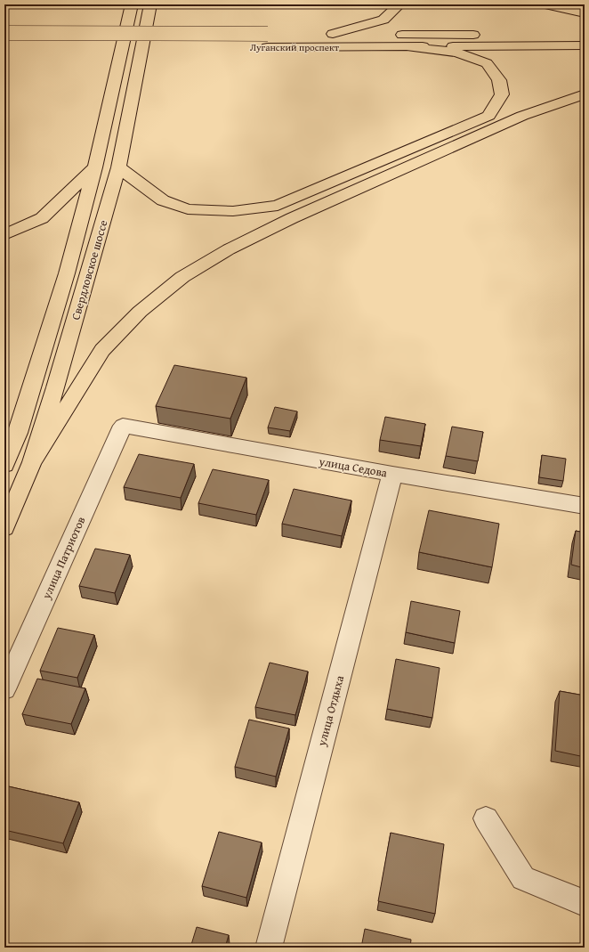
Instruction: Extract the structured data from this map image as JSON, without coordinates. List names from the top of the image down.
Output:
{
  "streets": {
    "main road": ["Луганский проспект", "Свердловское шоссе"],
    "street": ["улица Седова", "улица Патриотов", "улица Отдыха"]
  },
  "crossings": [
    ["улица Седова", "улица Патриотов"],
    ["улица Седова", "улица Отдыха"]
  ]
}
